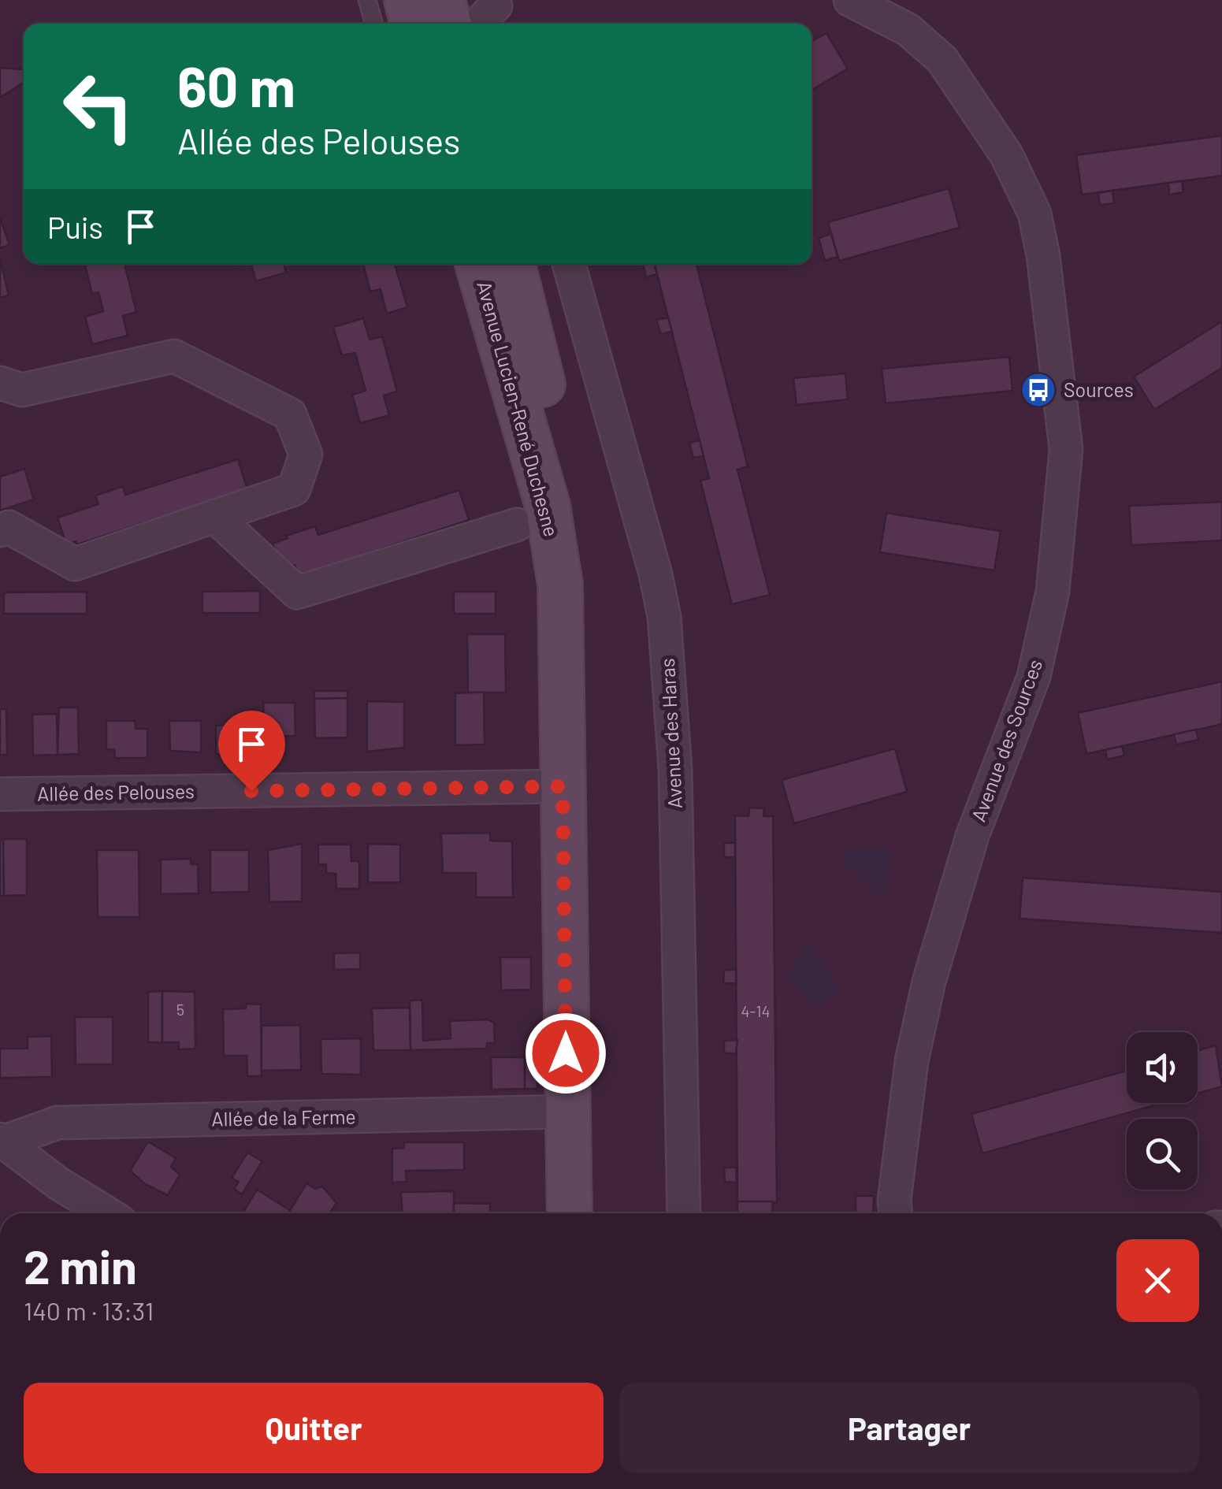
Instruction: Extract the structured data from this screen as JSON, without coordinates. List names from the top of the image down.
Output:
{
  "streets": {
    "main road": ["Avenue Lucien-René Duchesne"],
    "street": [
      "Avenue des Haras",
      "Avenue des Sources",
      "Allée des Pelouses",
      "Allée de la Ferme"
    ]
  },
  "crossings": [
    ["Avenue Lucien-René Duchesne", "Allée des Pelouses"],
    ["Avenue Lucien-René Duchesne", "Allée de la Ferme"]
  ],
  "places": {
    "bus stop": ["Sources"]
  },
  "house_numbers": ["5", "4-14"],
  "page": {
    "turn": ["60 m", "Allée des Pelouses"],
    "then": "Puis",
    "heading": ["2 min", "140 m · 13:31"],
    "buttons": ["Quitter", "Partager"]
  }
}
